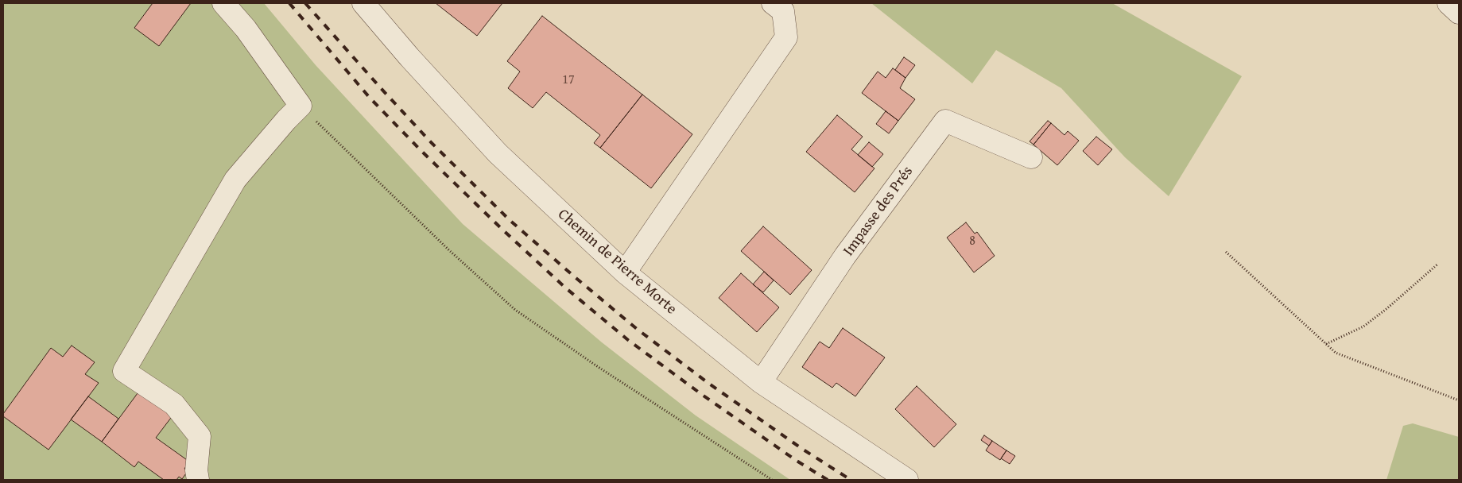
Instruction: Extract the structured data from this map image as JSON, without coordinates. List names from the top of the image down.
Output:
{
  "streets": {
    "street": ["Impasse des Prés", "Chemin de Pierre Morte"]
  },
  "crossings": [
    ["Impasse des Prés", "Chemin de Pierre Morte"]
  ],
  "house_numbers": ["17", "8"]
}
